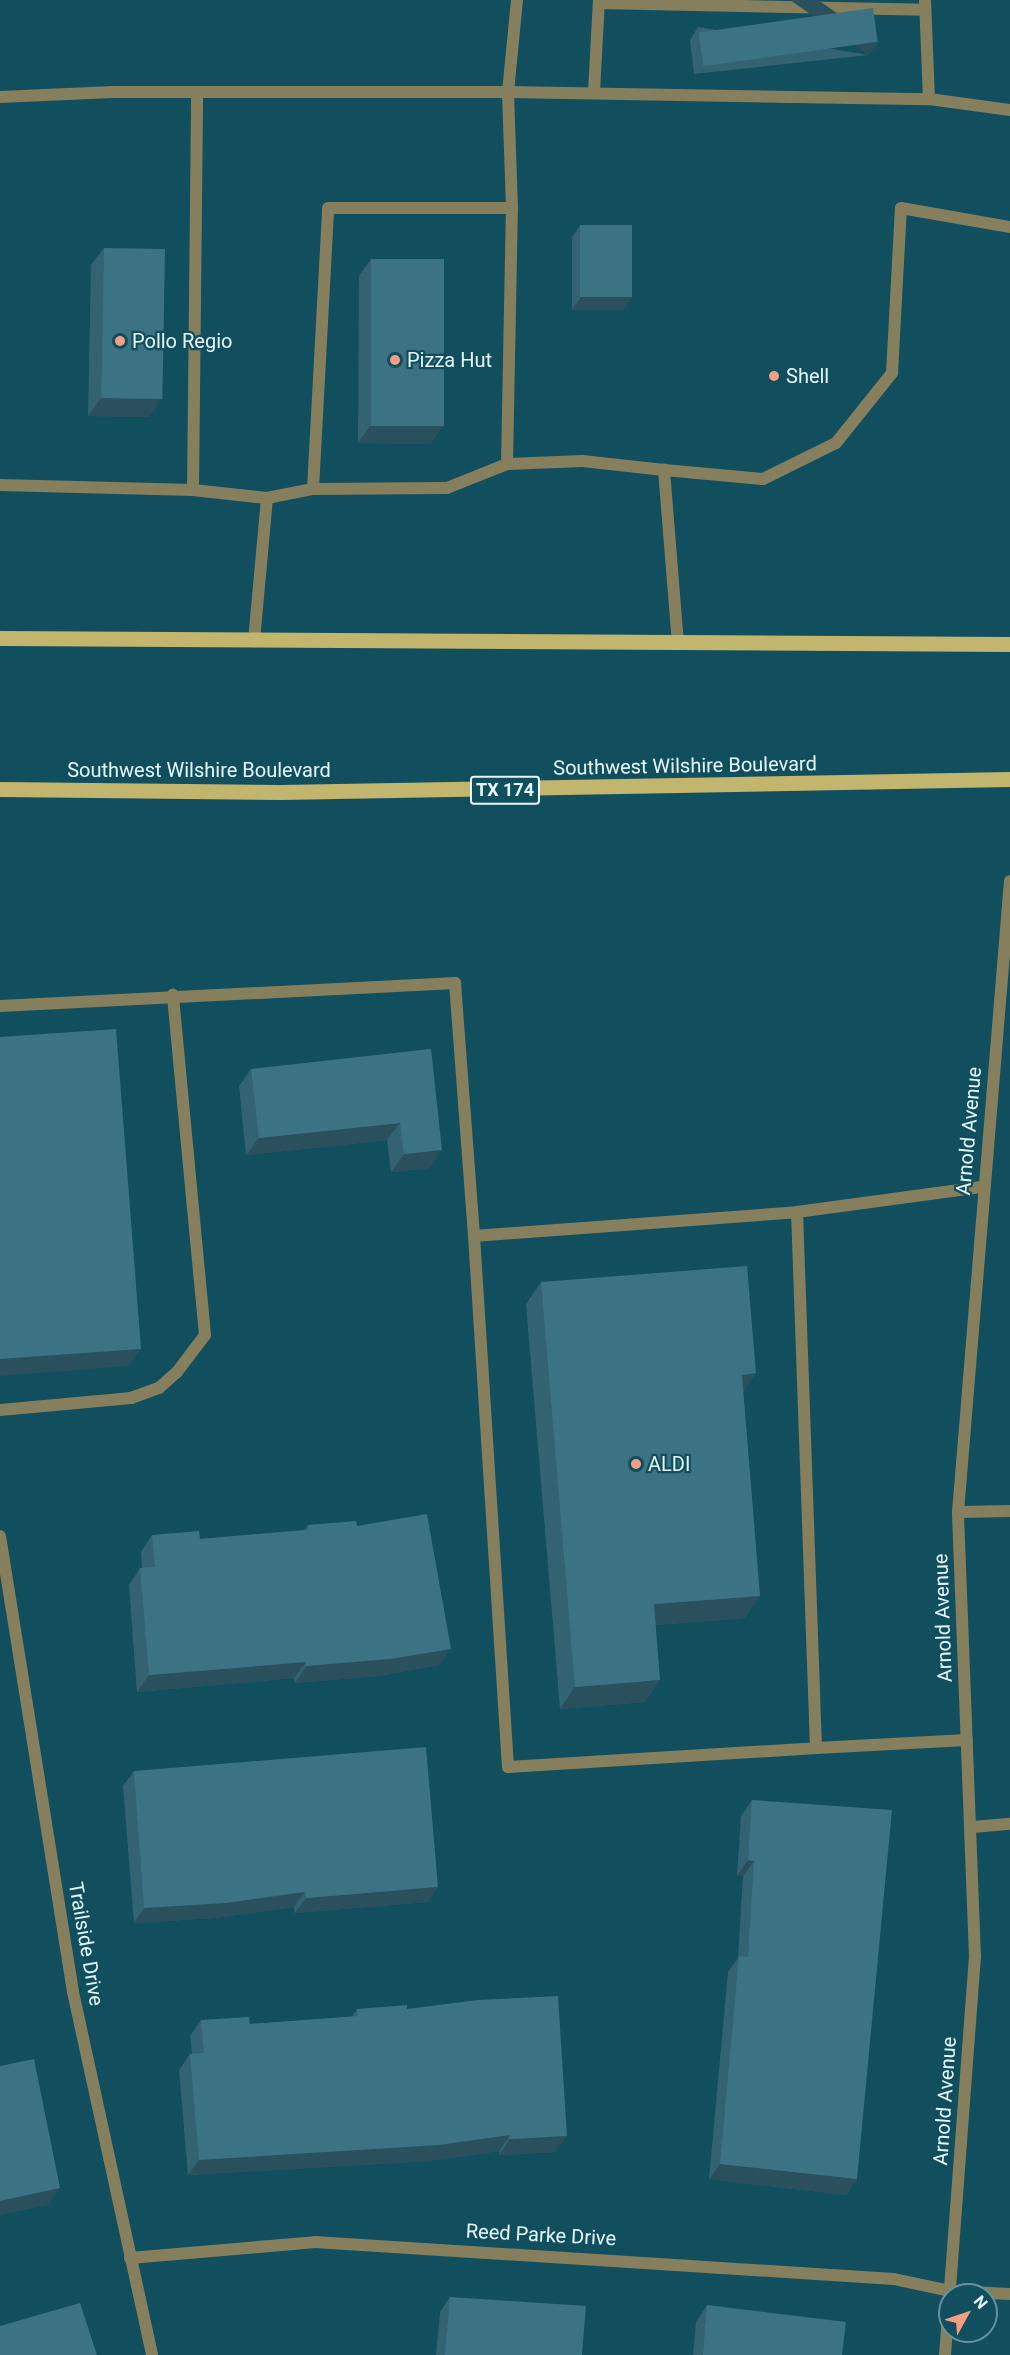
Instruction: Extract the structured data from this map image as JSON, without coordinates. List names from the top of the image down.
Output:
{
  "streets": {
    "main road": ["Southwest Wilshire Boulevard", "TX 174"],
    "street": ["Arnold Avenue", "Trailside Drive", "Reed Parke Drive"]
  },
  "crossings": [
    ["Trailside Drive", "Reed Parke Drive"]
  ],
  "places": [
    "Pollo Regio",
    "Pizza Hut",
    "Shell",
    "ALDI"
  ],
  "north": "top right"
}
